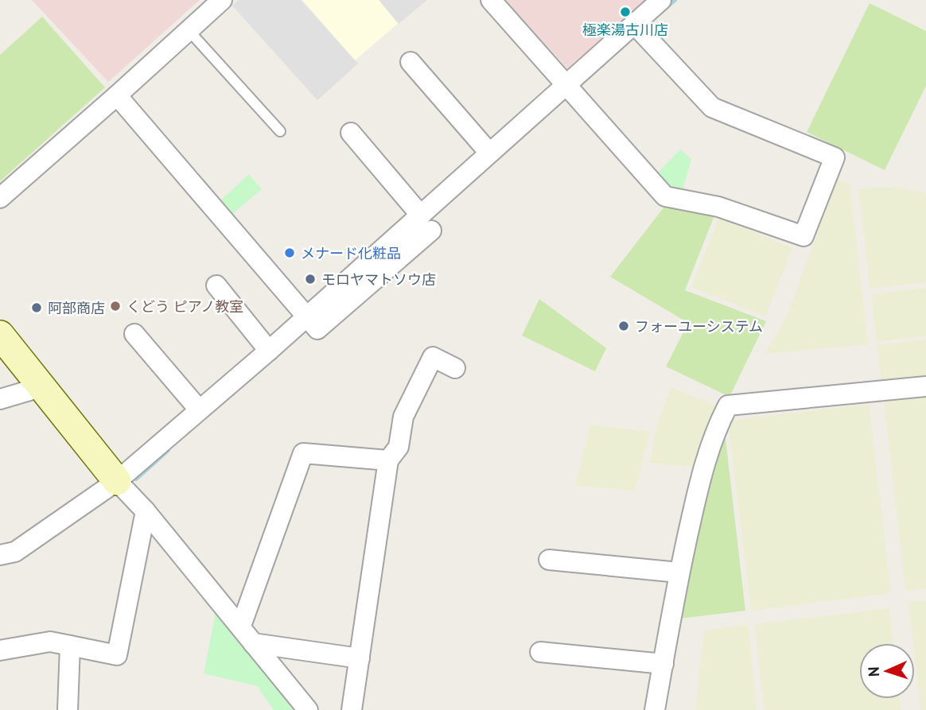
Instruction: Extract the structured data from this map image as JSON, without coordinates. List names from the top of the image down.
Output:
{
  "places": [
    "極楽湯古川店",
    "メナード化粧品",
    "モロヤマトソウ店",
    "くどう ピアノ教室",
    "阿部商店",
    "フォーユーシステム"
  ],
  "north": "left"
}
